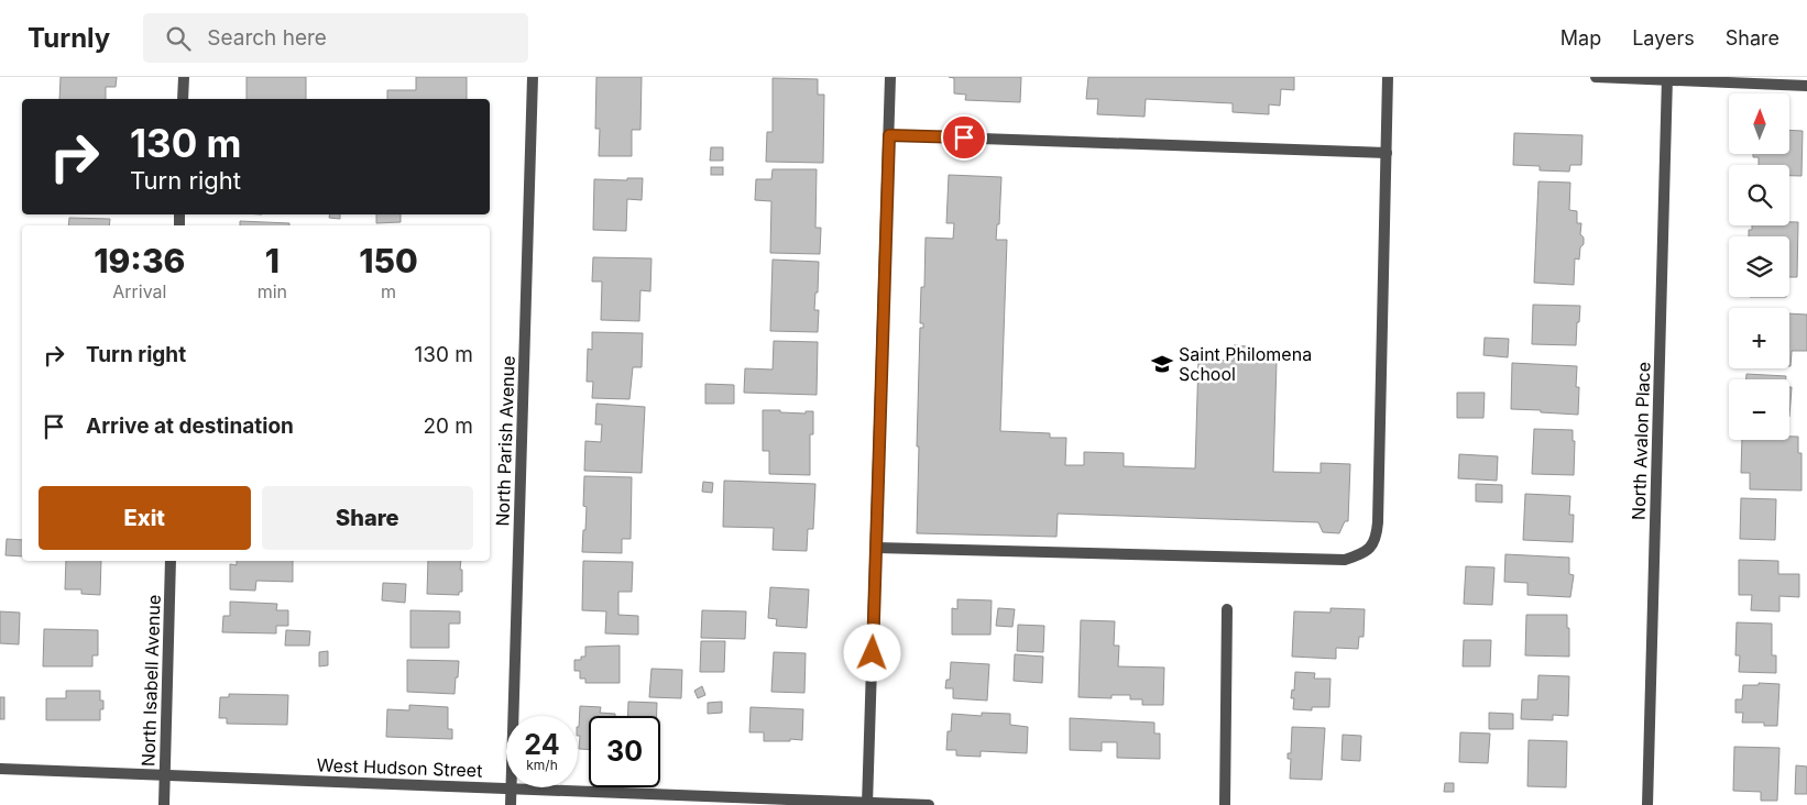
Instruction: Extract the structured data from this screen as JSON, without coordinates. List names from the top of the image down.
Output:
{
  "streets": {
    "street": [
      "North Parish Avenue",
      "North Avalon Place",
      "North Isabell Avenue",
      "West Hudson Street"
    ]
  },
  "crossings": [
    ["North Parish Avenue", "West Hudson Street"],
    ["North Isabell Avenue", "West Hudson Street"]
  ],
  "places": {
    "school or university": ["Saint Philomena School"]
  },
  "north": "top",
  "page": {
    "header": "Turnly",
    "search": "Search here",
    "nav": ["Map", "Layers", "Share"],
    "map_buttons": ["+", "−"],
    "turn": ["130 m", "Turn right"],
    "eta": [
      "19:36",
      "Arrival",
      "1",
      "min",
      "150",
      "m"
    ],
    "list": [
      {
        "name": "Turn right",
        "value": "130 m"
      },
      {
        "name": "Arrive at destination",
        "value": "20 m"
      }
    ],
    "buttons": ["Exit", "Share"],
    "speed": "24 km/h",
    "limit": "30"
  }
}
